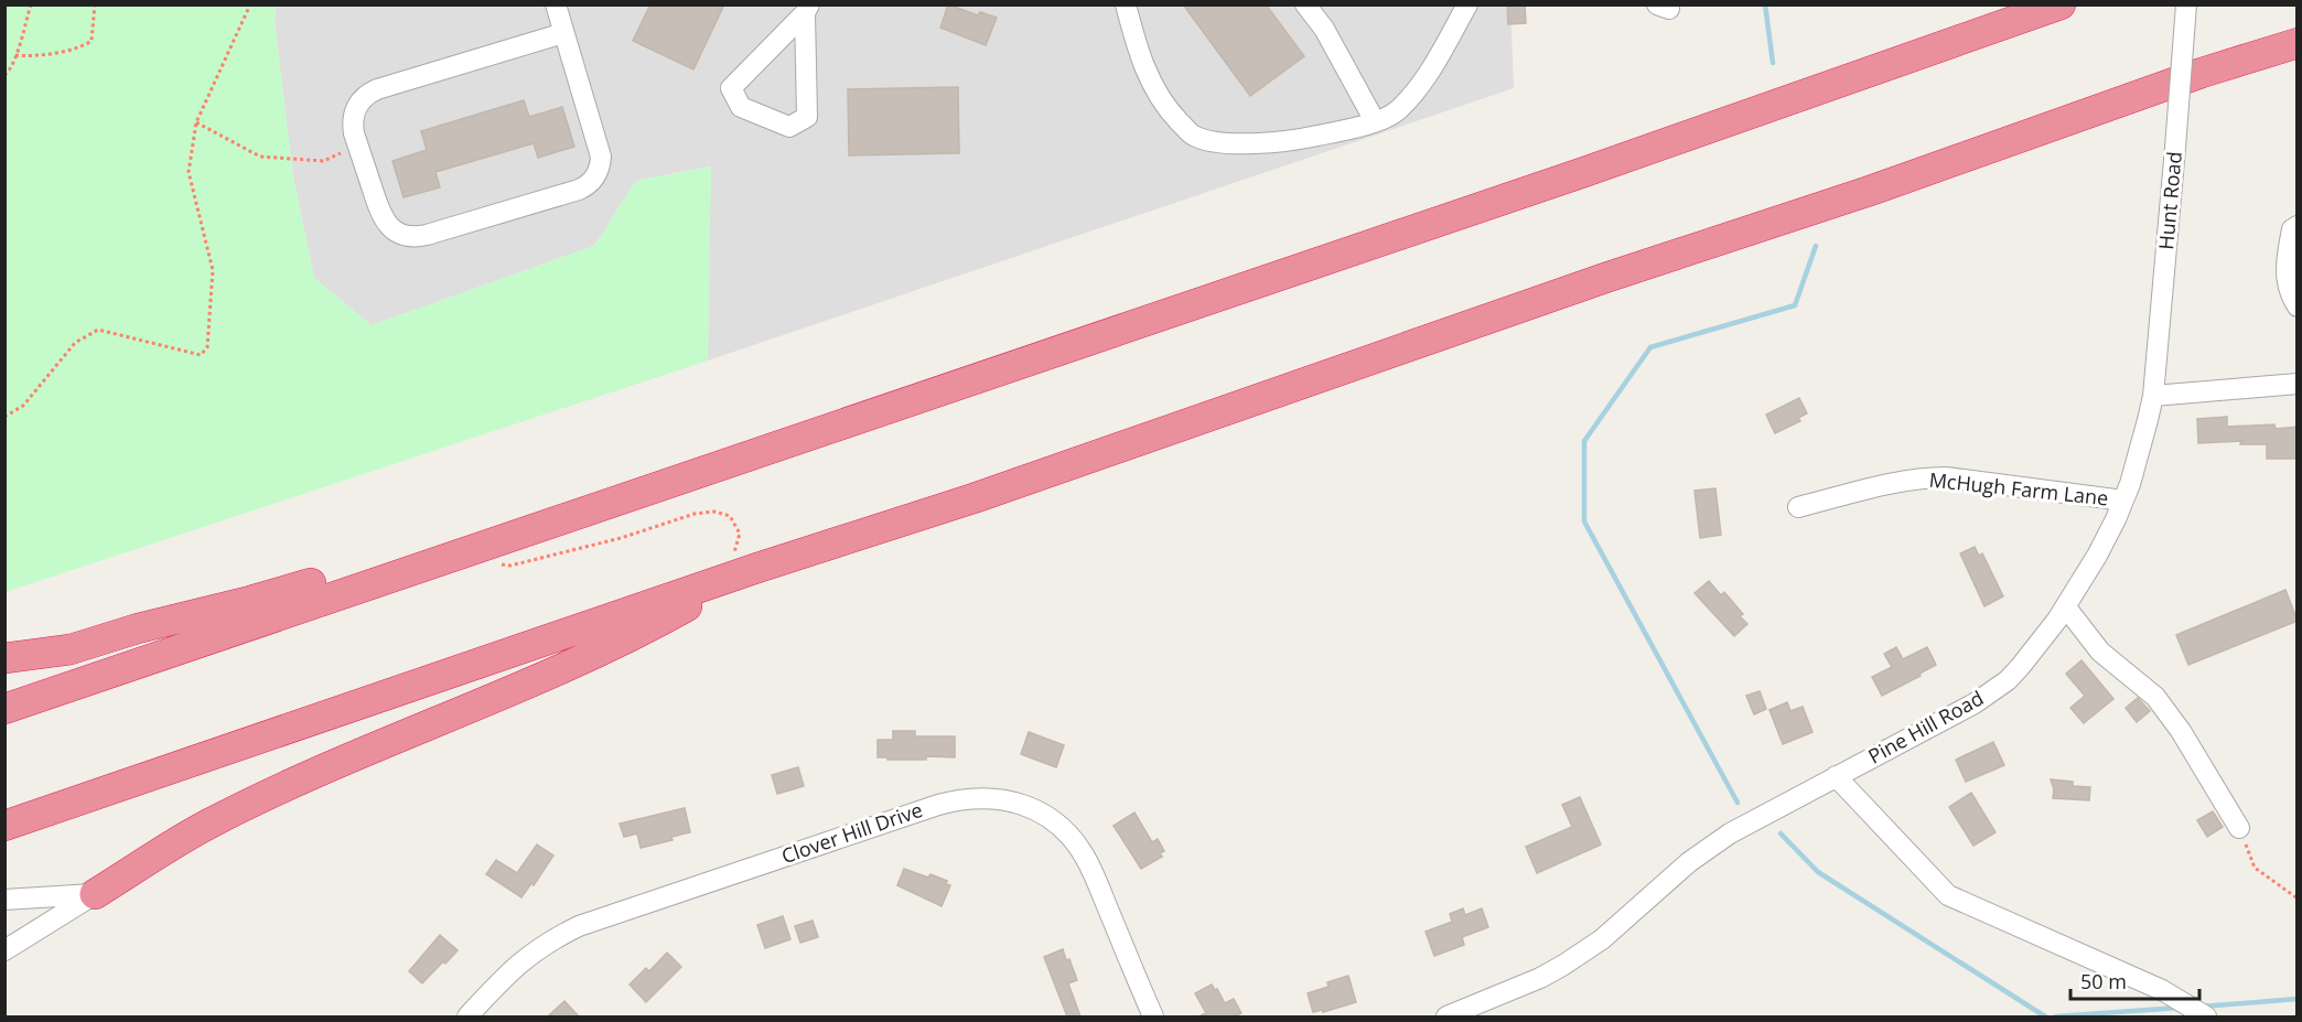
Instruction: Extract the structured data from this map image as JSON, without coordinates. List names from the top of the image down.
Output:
{
  "streets": {
    "street": [
      "Hunt Road",
      "McHugh Farm Lane",
      "Pine Hill Road",
      "Clover Hill Drive"
    ]
  },
  "crossings": [
    ["Hunt Road", "Pine Hill Road"],
    ["McHugh Farm Lane", "Pine Hill Road"]
  ],
  "scale_bar": "50 m"
}
